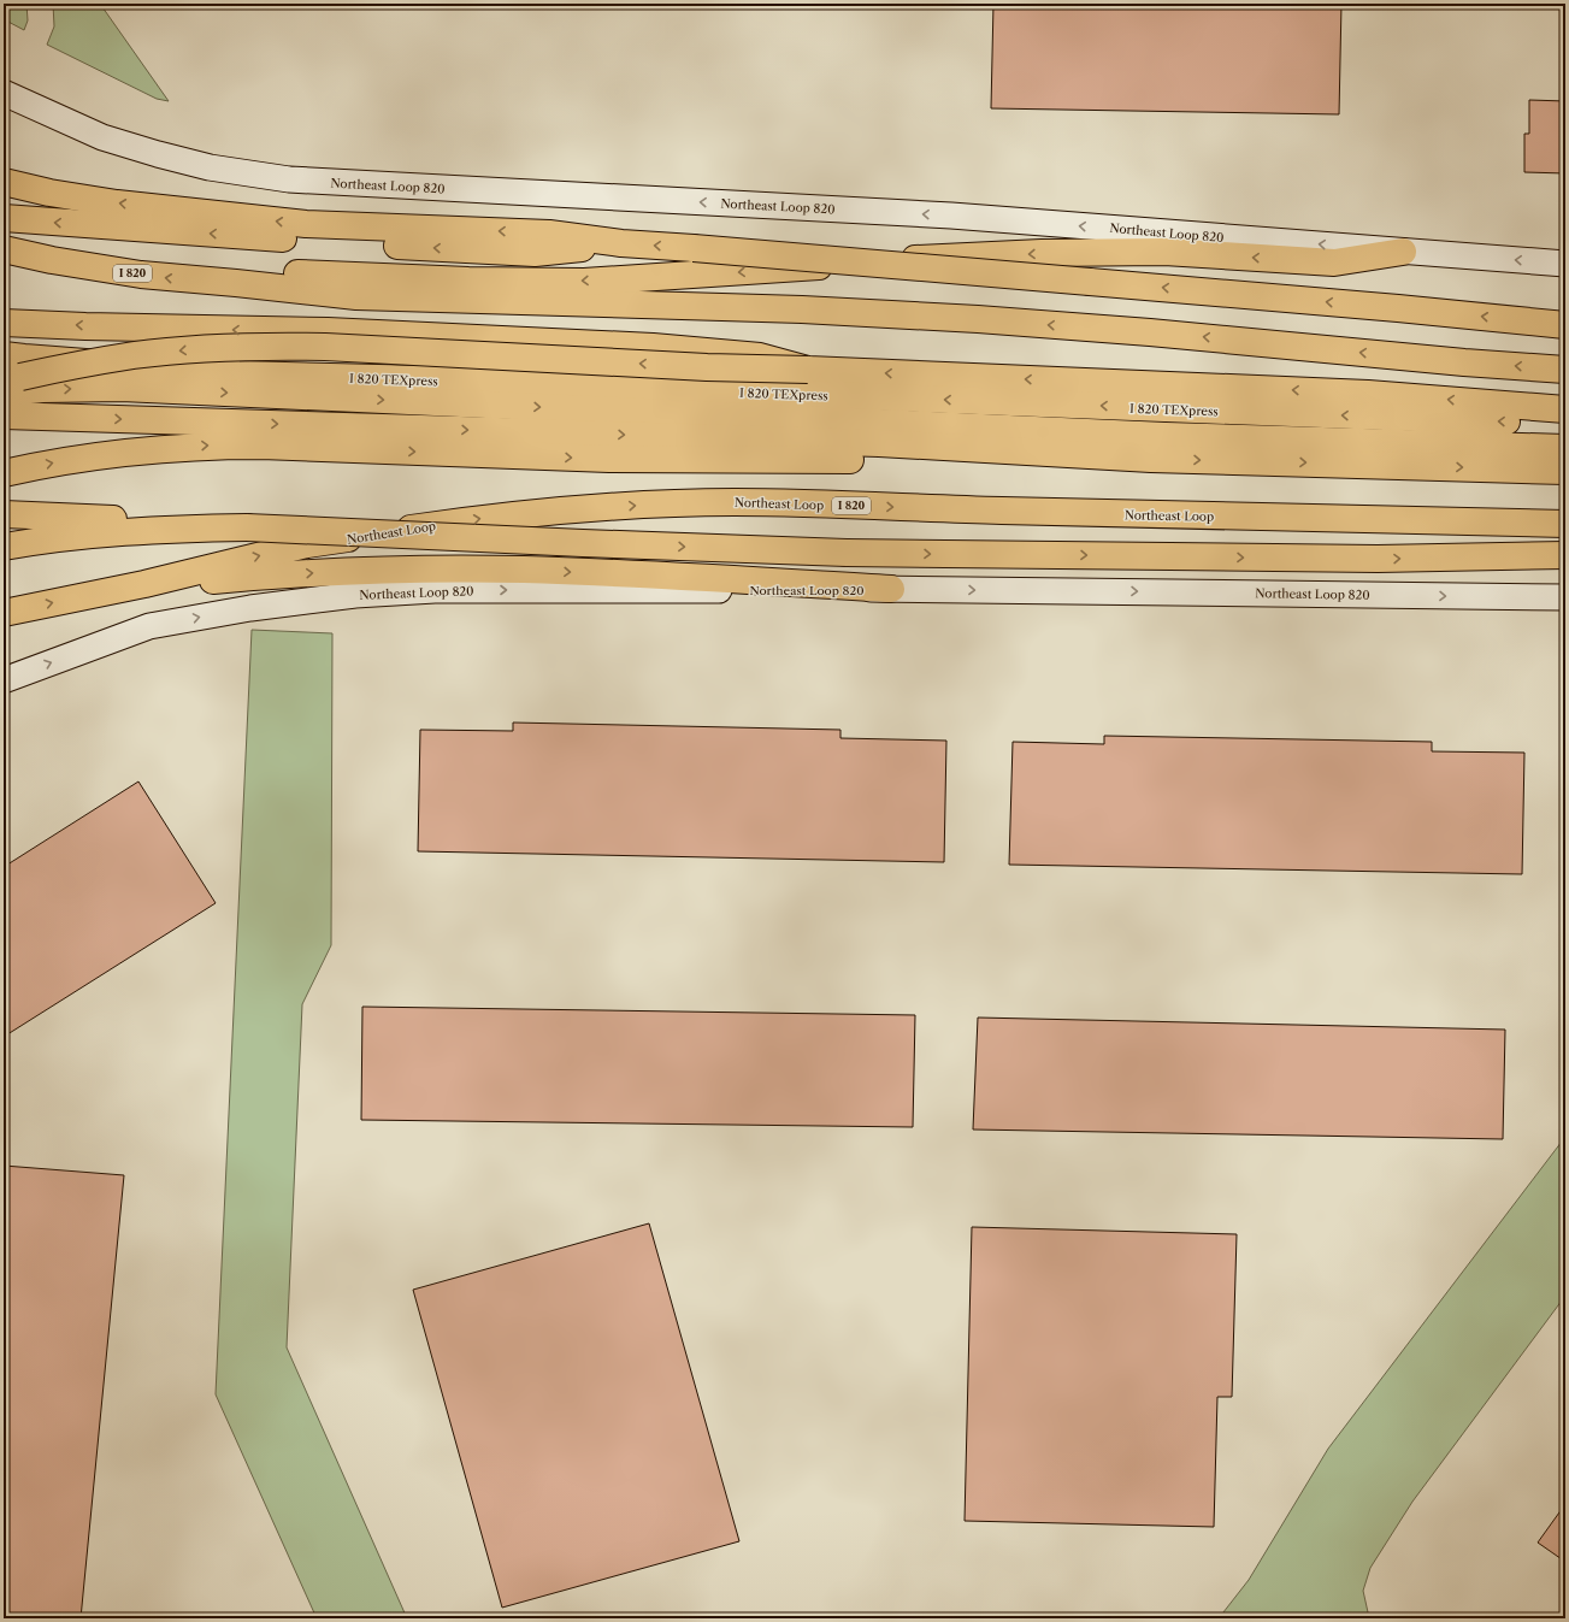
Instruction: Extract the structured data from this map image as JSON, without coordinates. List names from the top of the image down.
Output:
{
  "streets": {
    "highway": ["I 820", "I 820 TEXpress", "Northeast Loop"],
    "main road": ["Northeast Loop 820"]
  }
}
